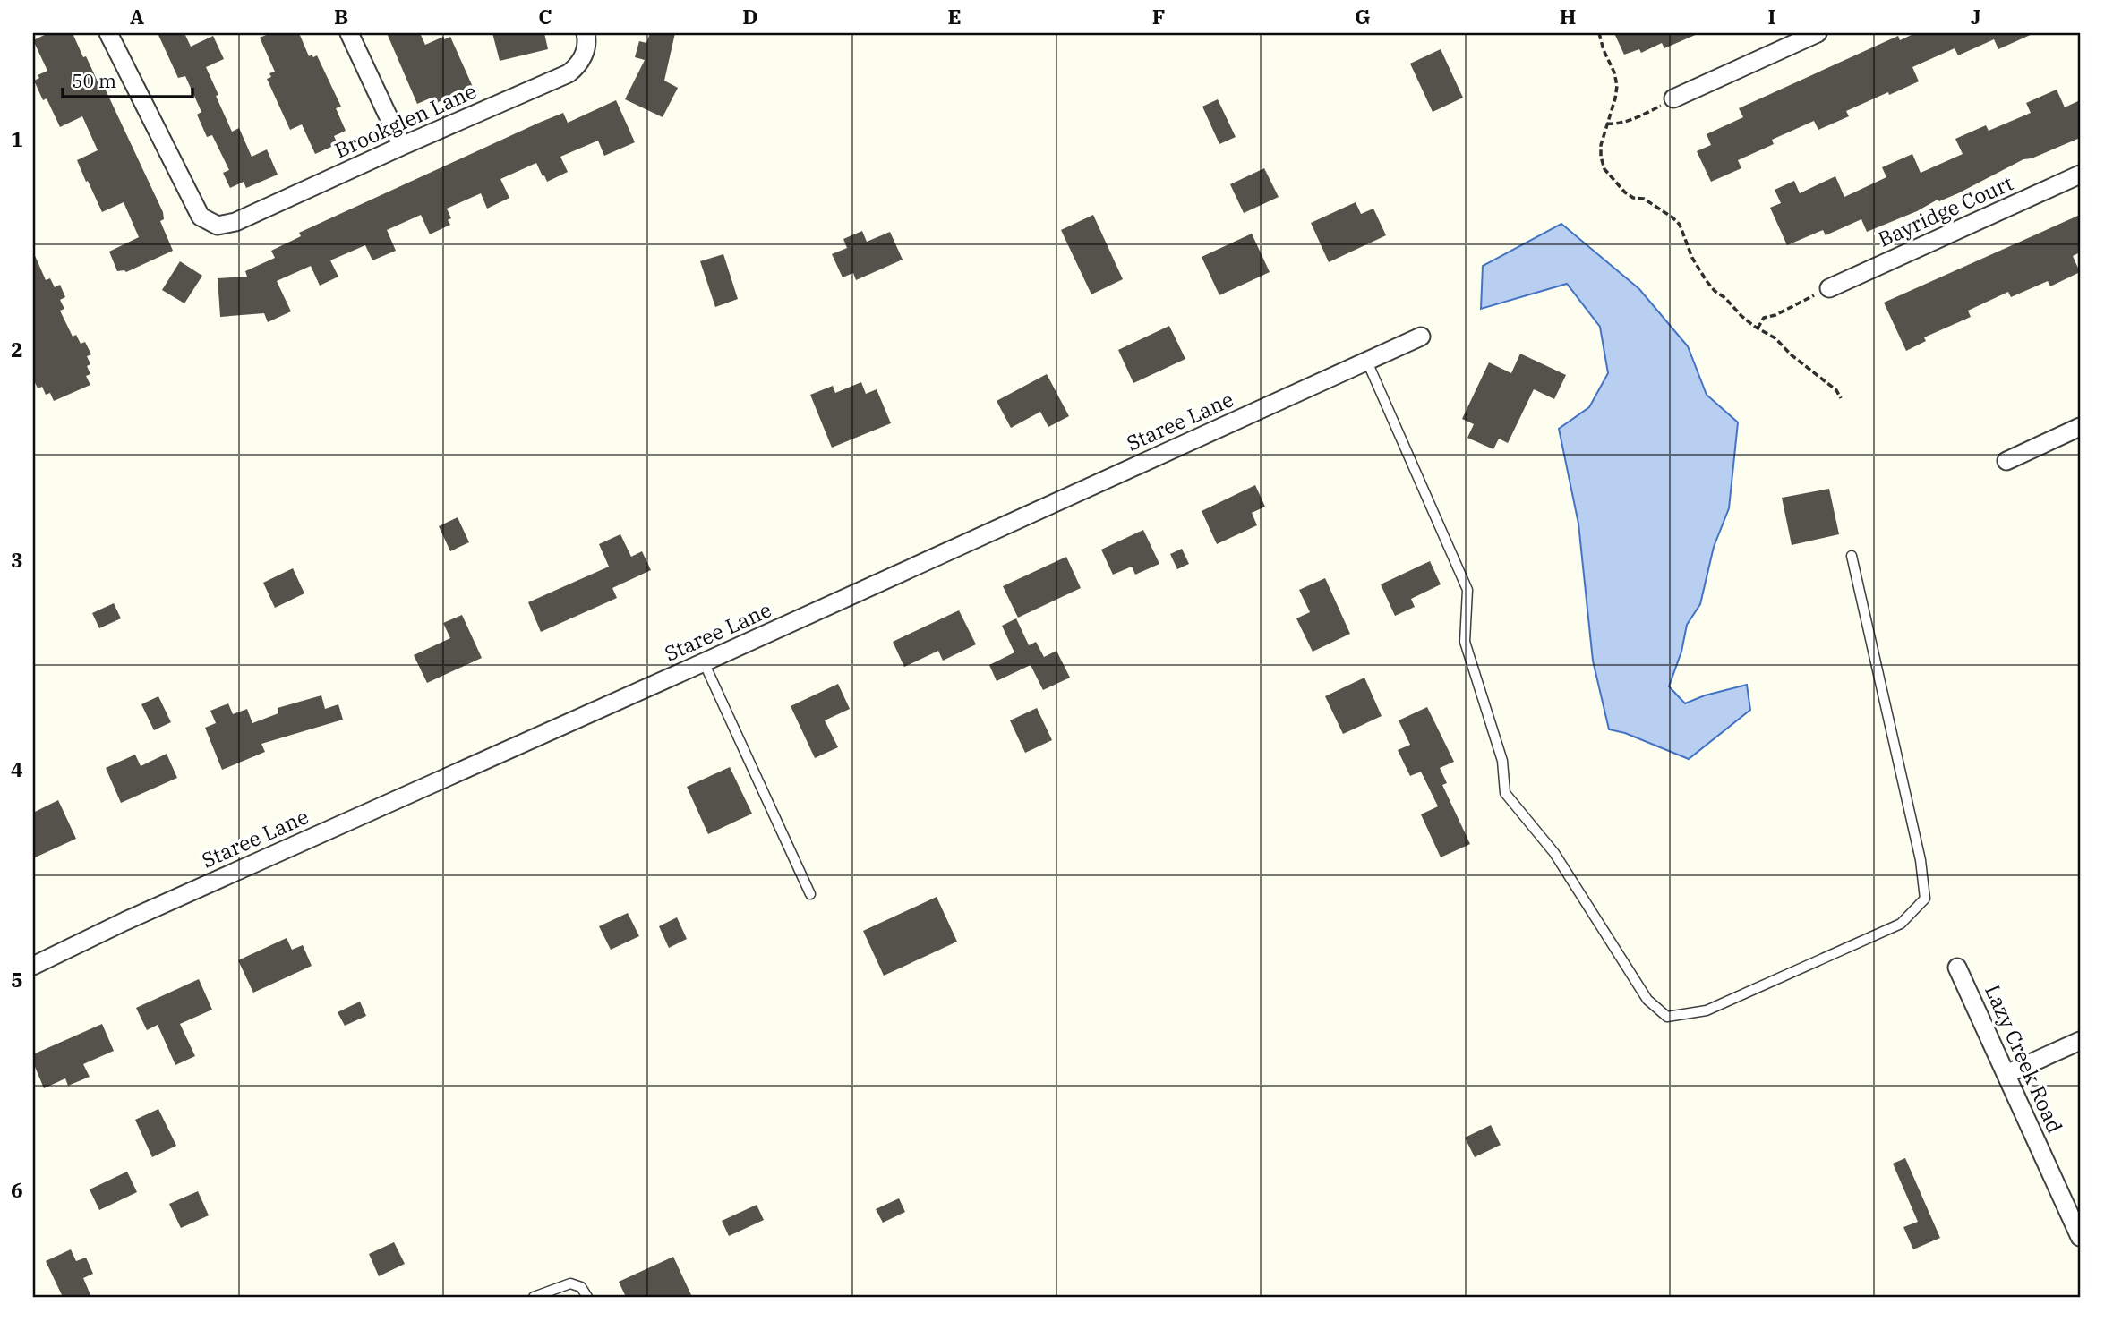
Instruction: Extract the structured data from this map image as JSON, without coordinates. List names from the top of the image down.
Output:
{
  "streets": {
    "street": [
      "Brookglen Lane",
      "Bayridge Court",
      "Staree Lane",
      "Lazy Creek Road"
    ]
  },
  "scale_bar": "50 m",
  "grid": {
    "columns": [
      "A",
      "B",
      "C",
      "D",
      "E",
      "F",
      "G",
      "H",
      "I",
      "J"
    ],
    "rows": [
      "1",
      "2",
      "3",
      "4",
      "5",
      "6"
    ]
  }
}
